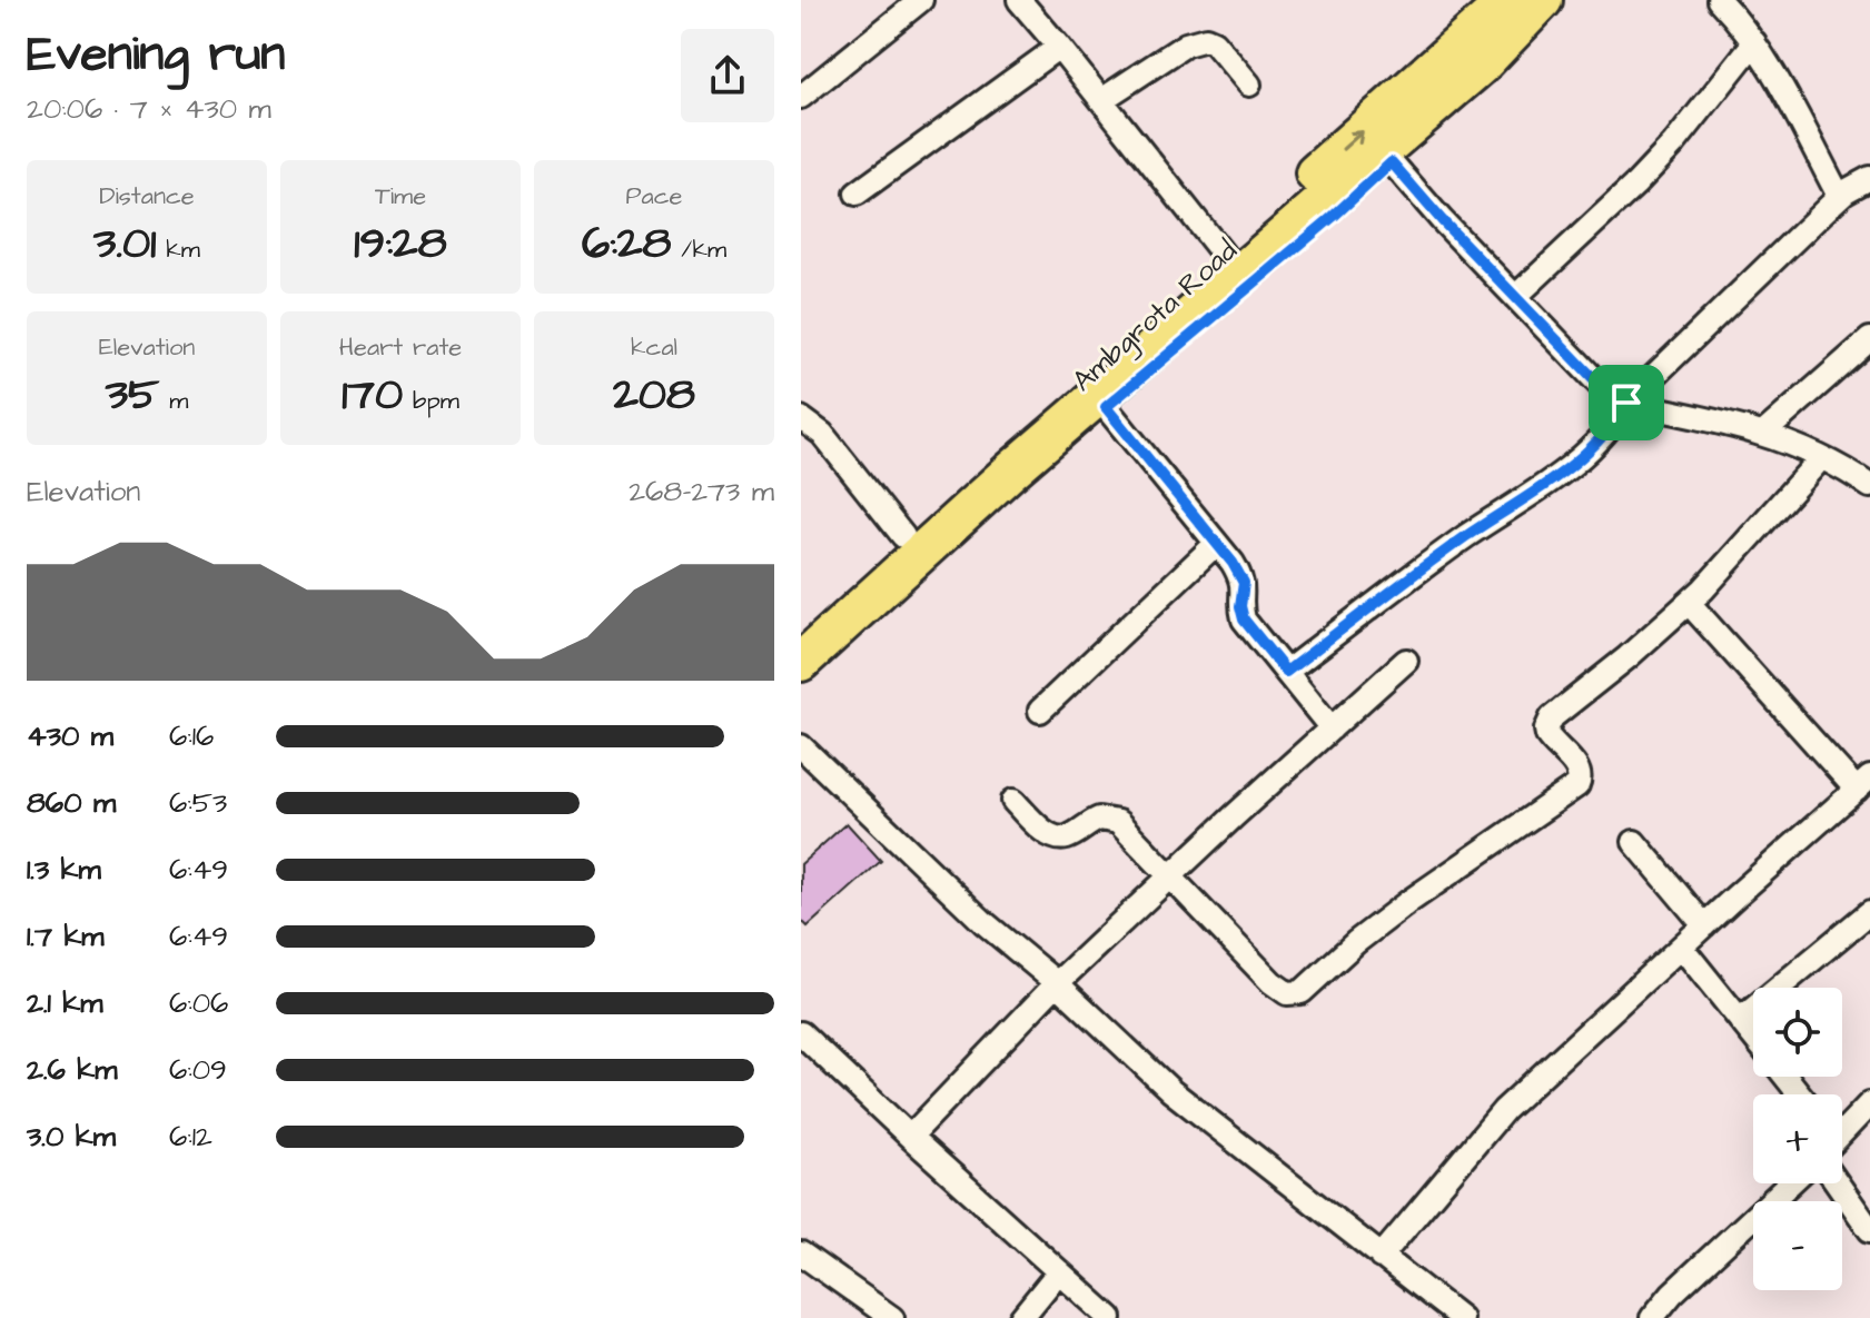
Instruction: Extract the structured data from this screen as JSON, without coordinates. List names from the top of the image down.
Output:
{
  "streets": {
    "main road": ["Ambgrota Road"]
  },
  "page": {
    "heading": ["Evening run", "20:06 · 7 × 430 m"],
    "stats": [
      ["Distance", "3.01 km"],
      ["Time", "19:28"],
      ["Pace", "6:28 /km"],
      ["Elevation", "35 m"],
      ["Heart rate", "170 bpm"],
      ["kcal", "208"]
    ],
    "chart": ["Elevation", "268–273 m"],
    "list": [
      {
        "name": "430 m",
        "note": "6:16"
      },
      {
        "name": "860 m",
        "note": "6:53"
      },
      {
        "name": "1.3 km",
        "note": "6:49"
      },
      {
        "name": "1.7 km",
        "note": "6:49"
      },
      {
        "name": "2.1 km",
        "note": "6:06"
      },
      {
        "name": "2.6 km",
        "note": "6:09"
      },
      {
        "name": "3.0 km",
        "note": "6:12"
      }
    ],
    "map_buttons": ["+", "−"]
  }
}
